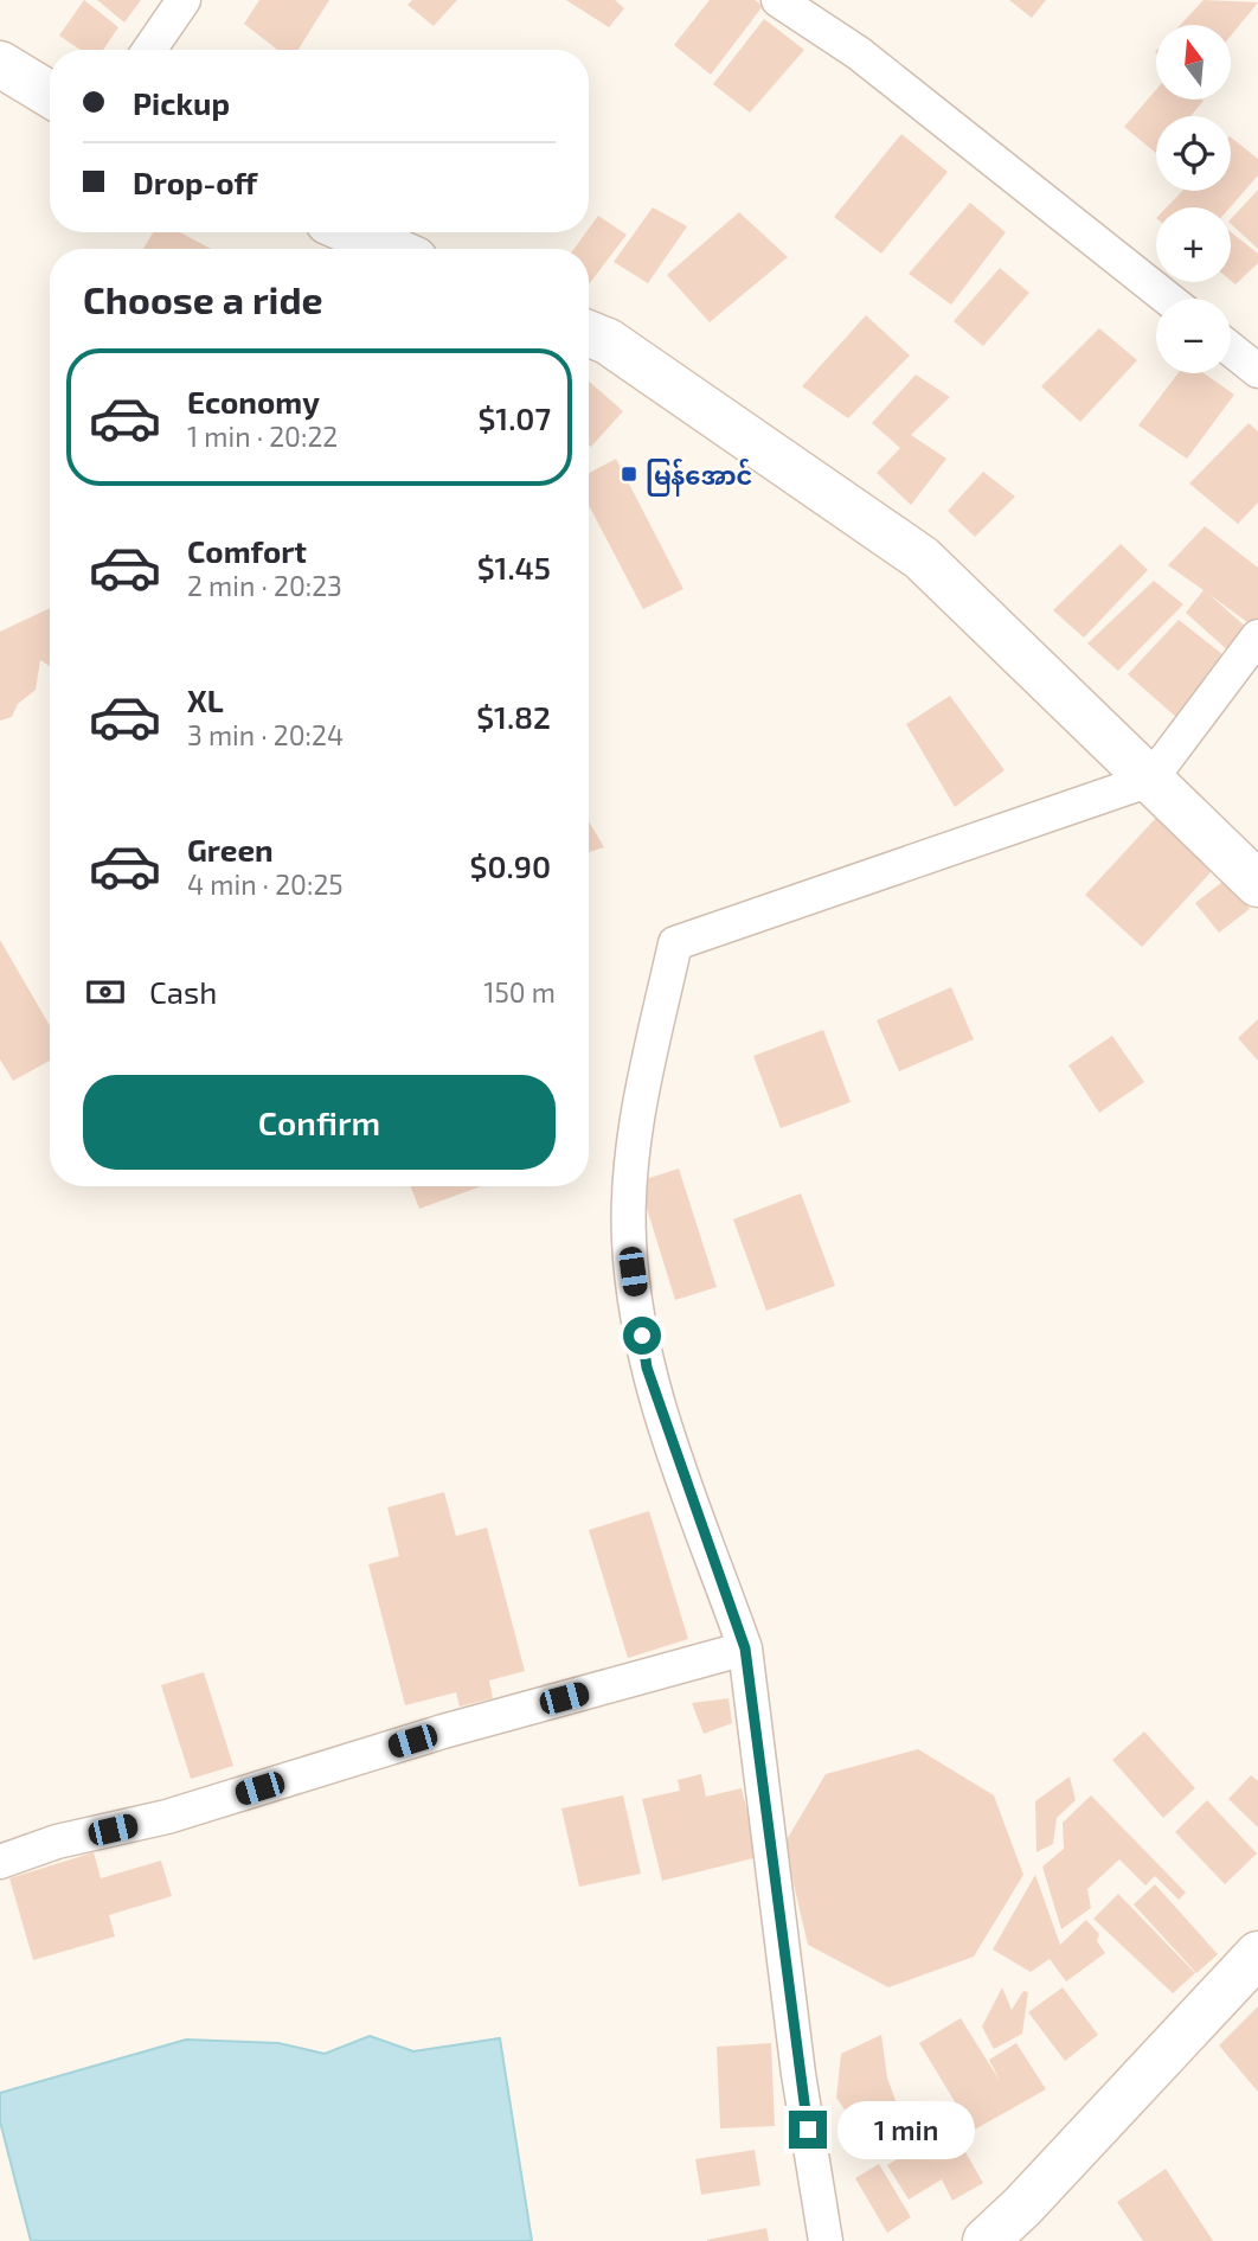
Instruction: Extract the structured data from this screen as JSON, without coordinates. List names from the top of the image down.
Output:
{
  "places": {
    "transit": ["မြန်အောင်"]
  },
  "north": "top",
  "page": {
    "map_buttons": ["+", "−"],
    "banner": ["Pickup", "Drop-off"],
    "heading": "Choose a ride",
    "list": [
      {
        "name": "Economy",
        "note": "1 min · 20:22",
        "value": "$1.07"
      },
      {
        "name": "Comfort",
        "note": "2 min · 20:23",
        "value": "$1.45"
      },
      {
        "name": "XL",
        "note": "3 min · 20:24",
        "value": "$1.82"
      },
      {
        "name": "Green",
        "note": "4 min · 20:25",
        "value": "$0.90"
      }
    ],
    "pay": ["Cash", "150 m"],
    "buttons": "Confirm",
    "bubble": "1 min"
  }
}
